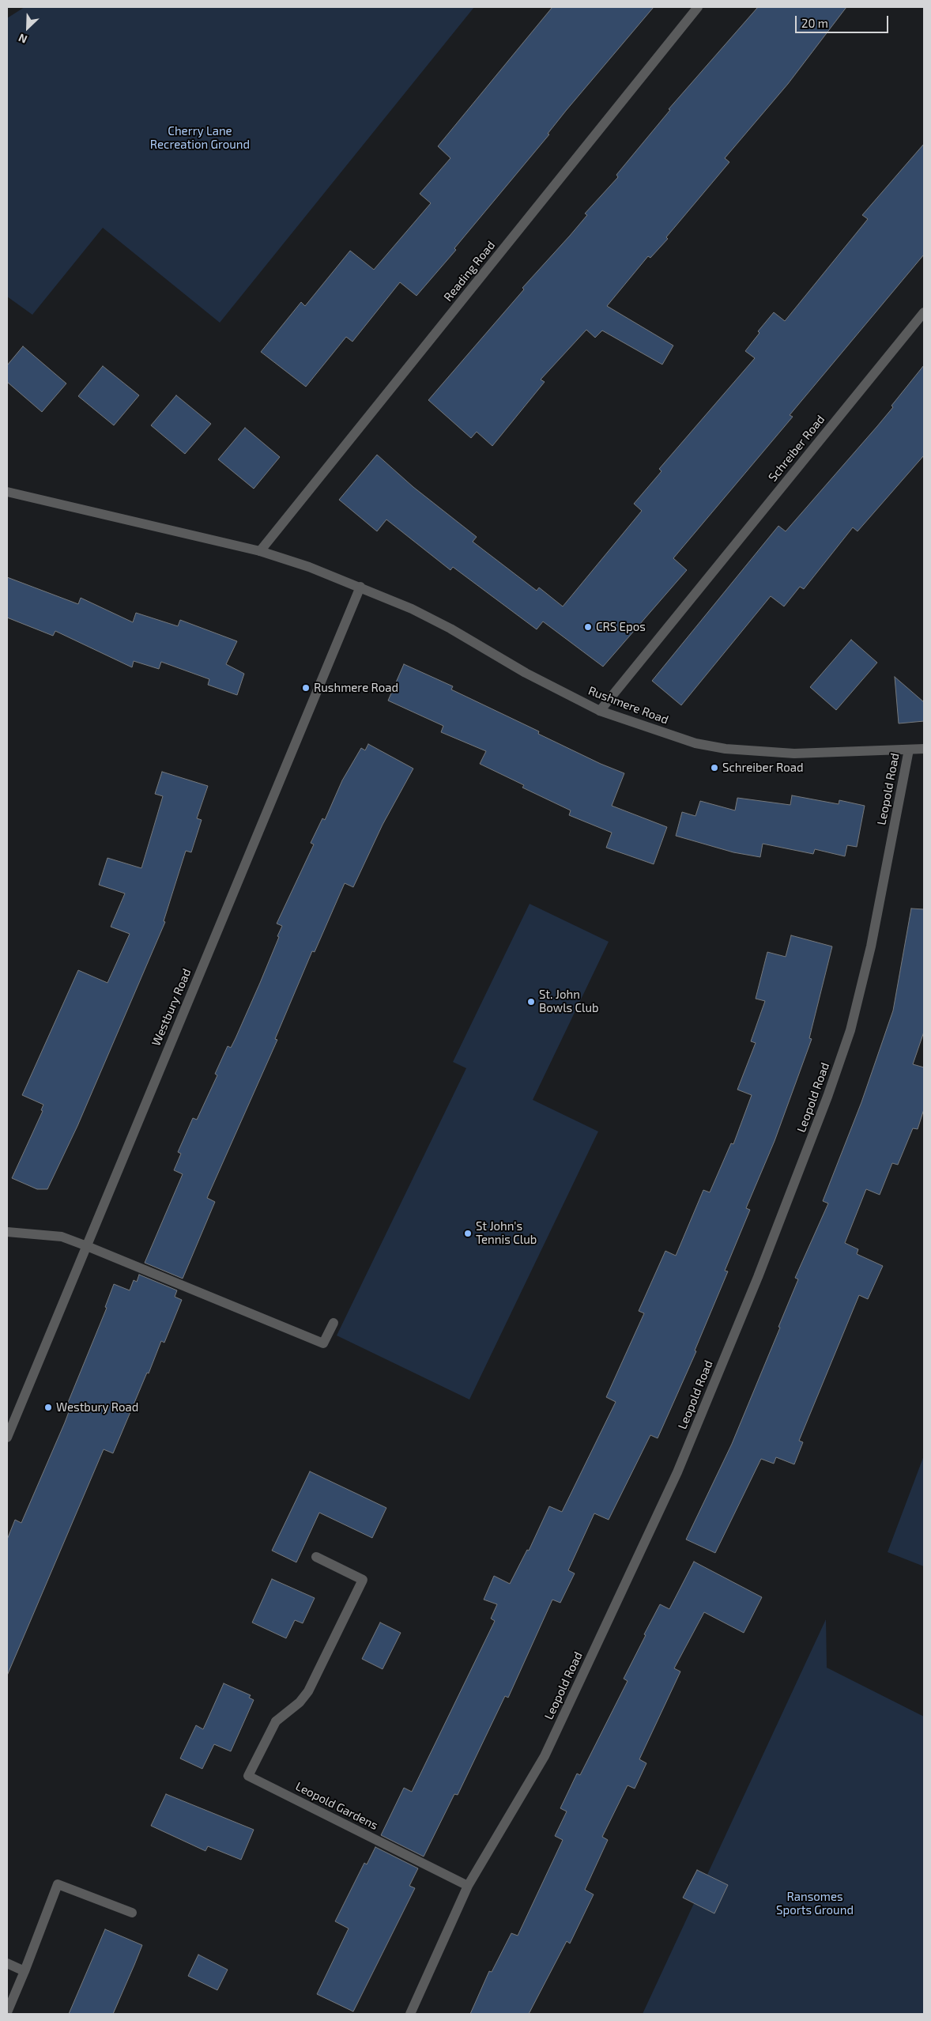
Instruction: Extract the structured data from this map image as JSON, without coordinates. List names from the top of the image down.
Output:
{
  "streets": {
    "street": [
      "Reading Road",
      "Schreiber Road",
      "Rushmere Road",
      "Leopold Road",
      "Westbury Road",
      "Leopold Gardens"
    ]
  },
  "crossings": [
    ["Reading Road", "Rushmere Road"],
    ["Schreiber Road", "Rushmere Road"],
    ["Rushmere Road", "Leopold Road"],
    ["Rushmere Road", "Westbury Road"],
    ["Leopold Road", "Leopold Gardens"]
  ],
  "parks": ["Cherry Lane Recreation Ground", "Ransomes Sports Ground"],
  "places": [
    "CRS Epos",
    "Rushmere Road",
    "Schreiber Road",
    "St. John Bowls Club",
    "St John's Tennis Club",
    "Westbury Road"
  ],
  "scale_bar": "20 m",
  "north": "bottom left"
}
